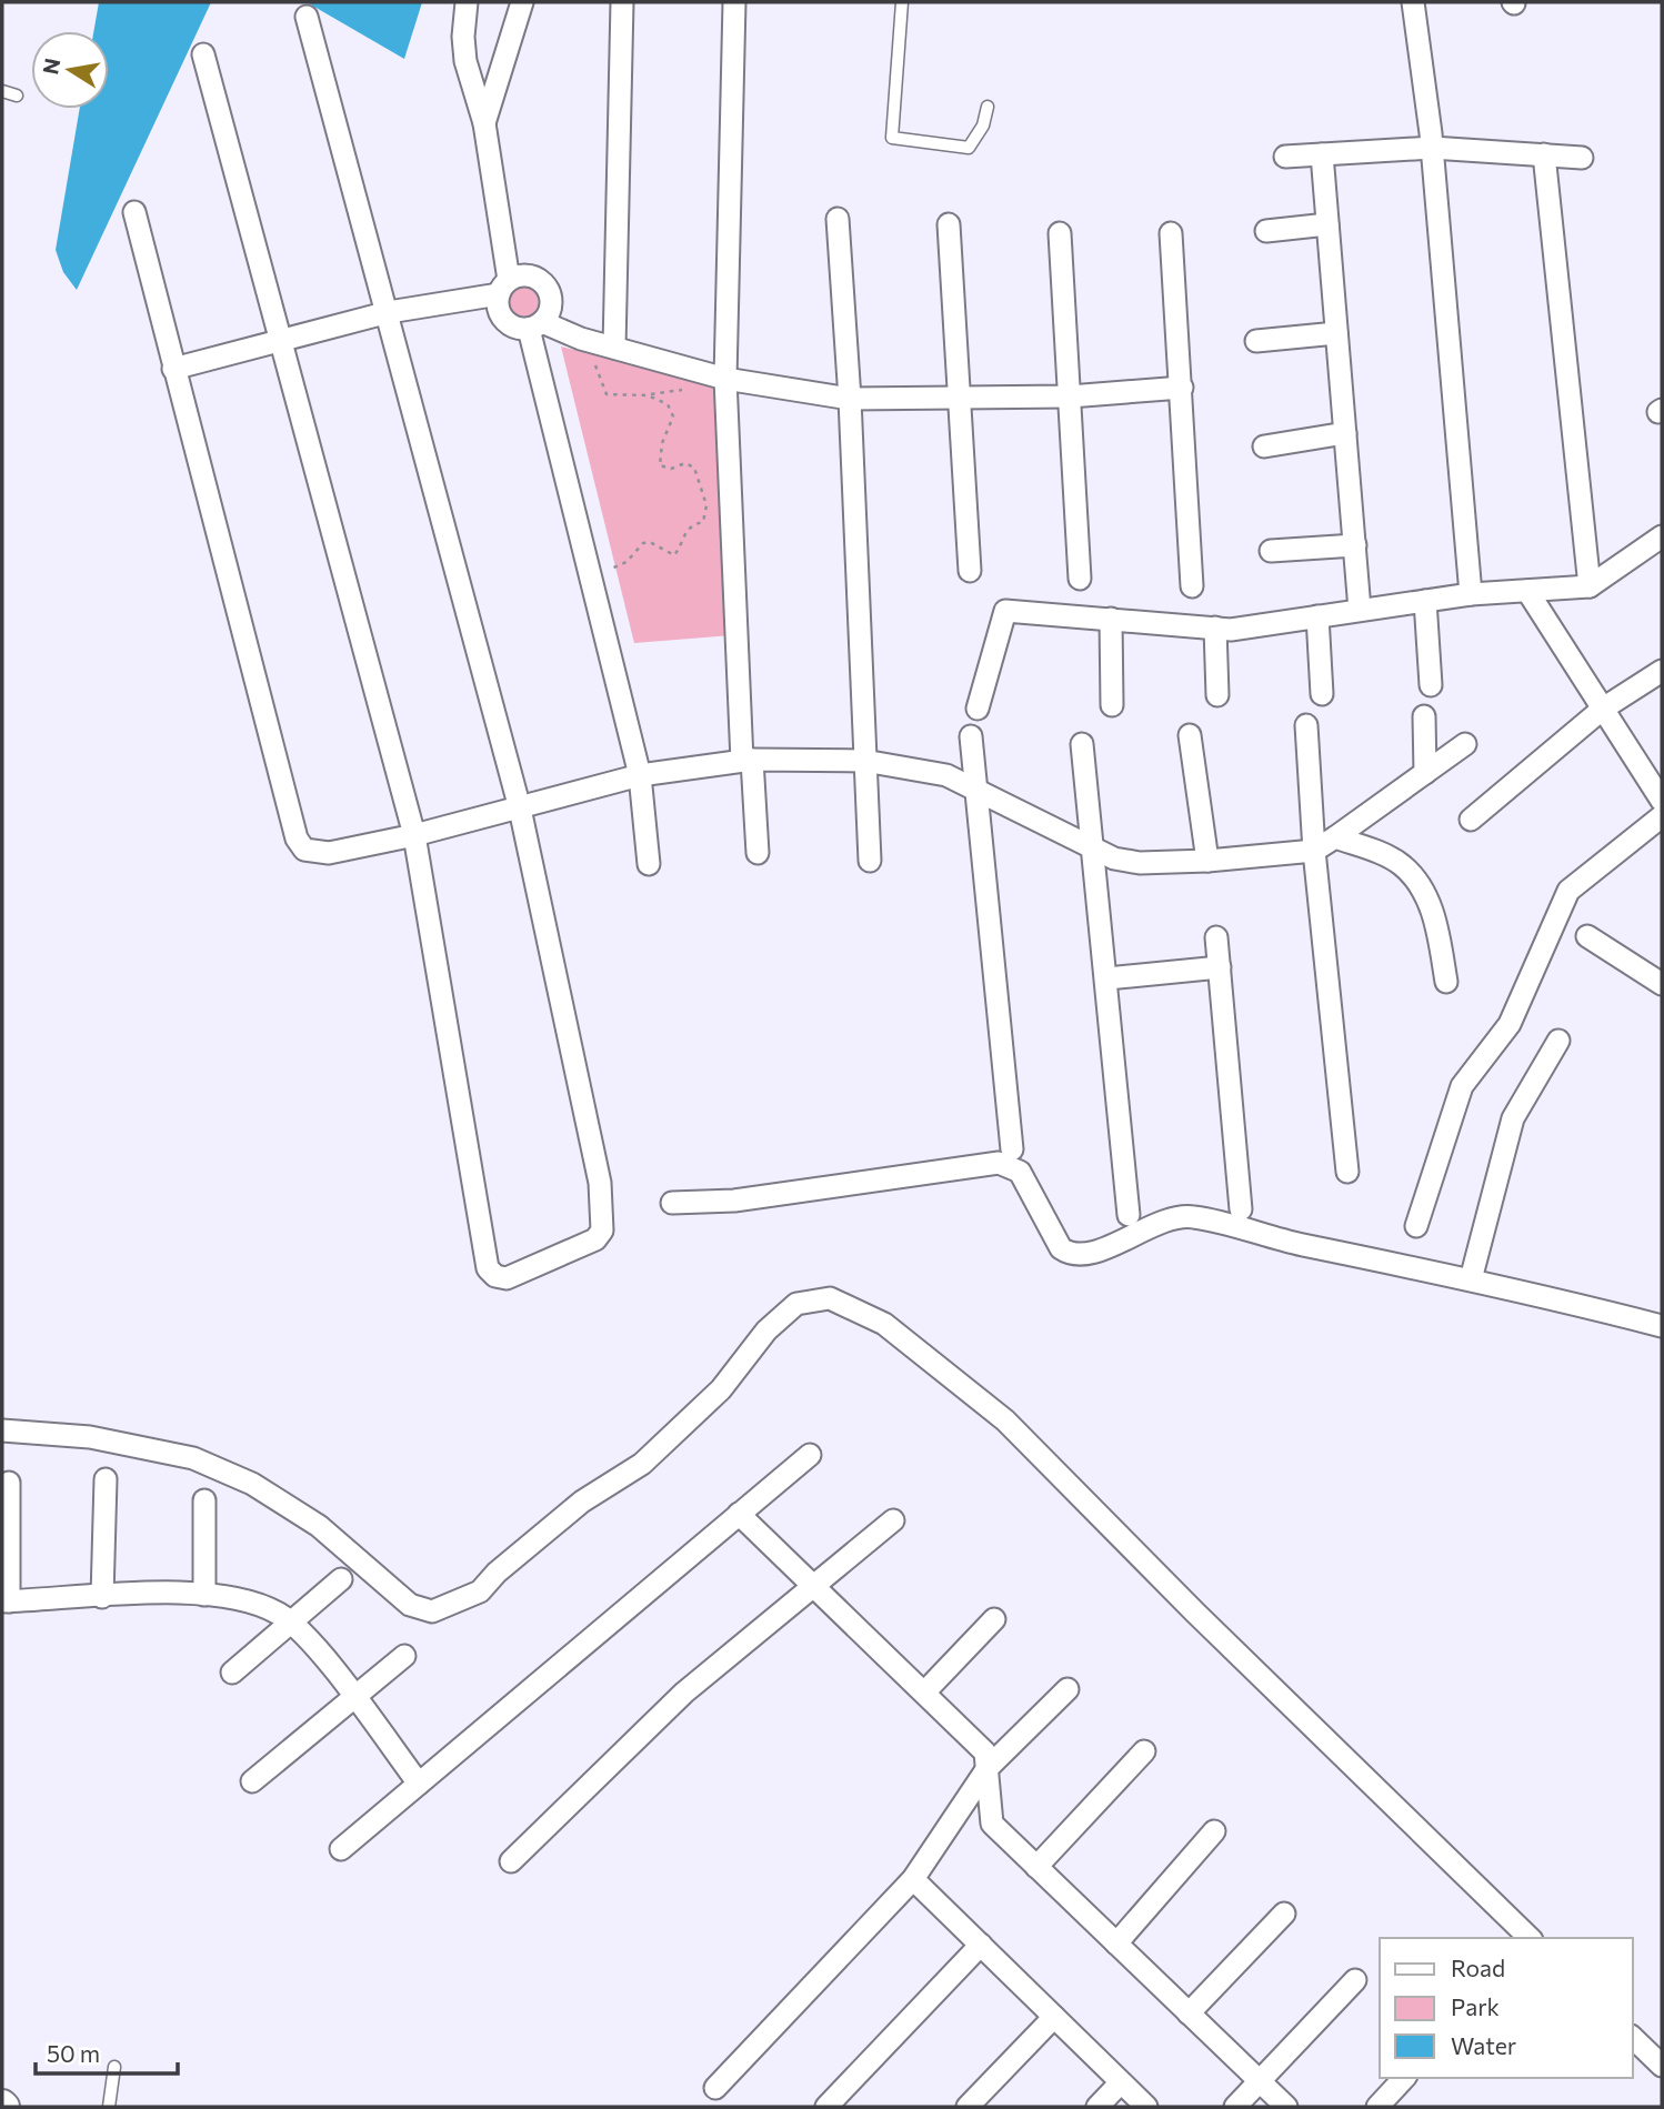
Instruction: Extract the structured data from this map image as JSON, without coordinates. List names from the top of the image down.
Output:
{
  "legend": ["Road", "Park", "Water"],
  "scale_bar": "50 m",
  "north": "left"
}
